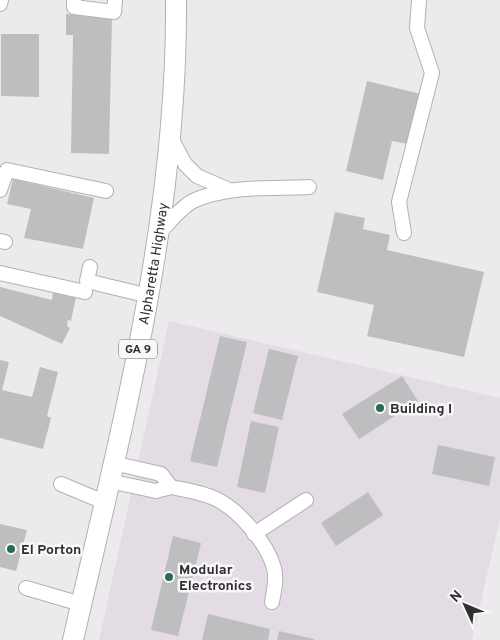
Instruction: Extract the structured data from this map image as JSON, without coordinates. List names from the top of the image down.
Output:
{
  "streets": {
    "highway": ["Alpharetta Highway", "GA 9"]
  },
  "places": ["Building I", "El Porton", "Modular Electronics"],
  "north": "top left"
}
